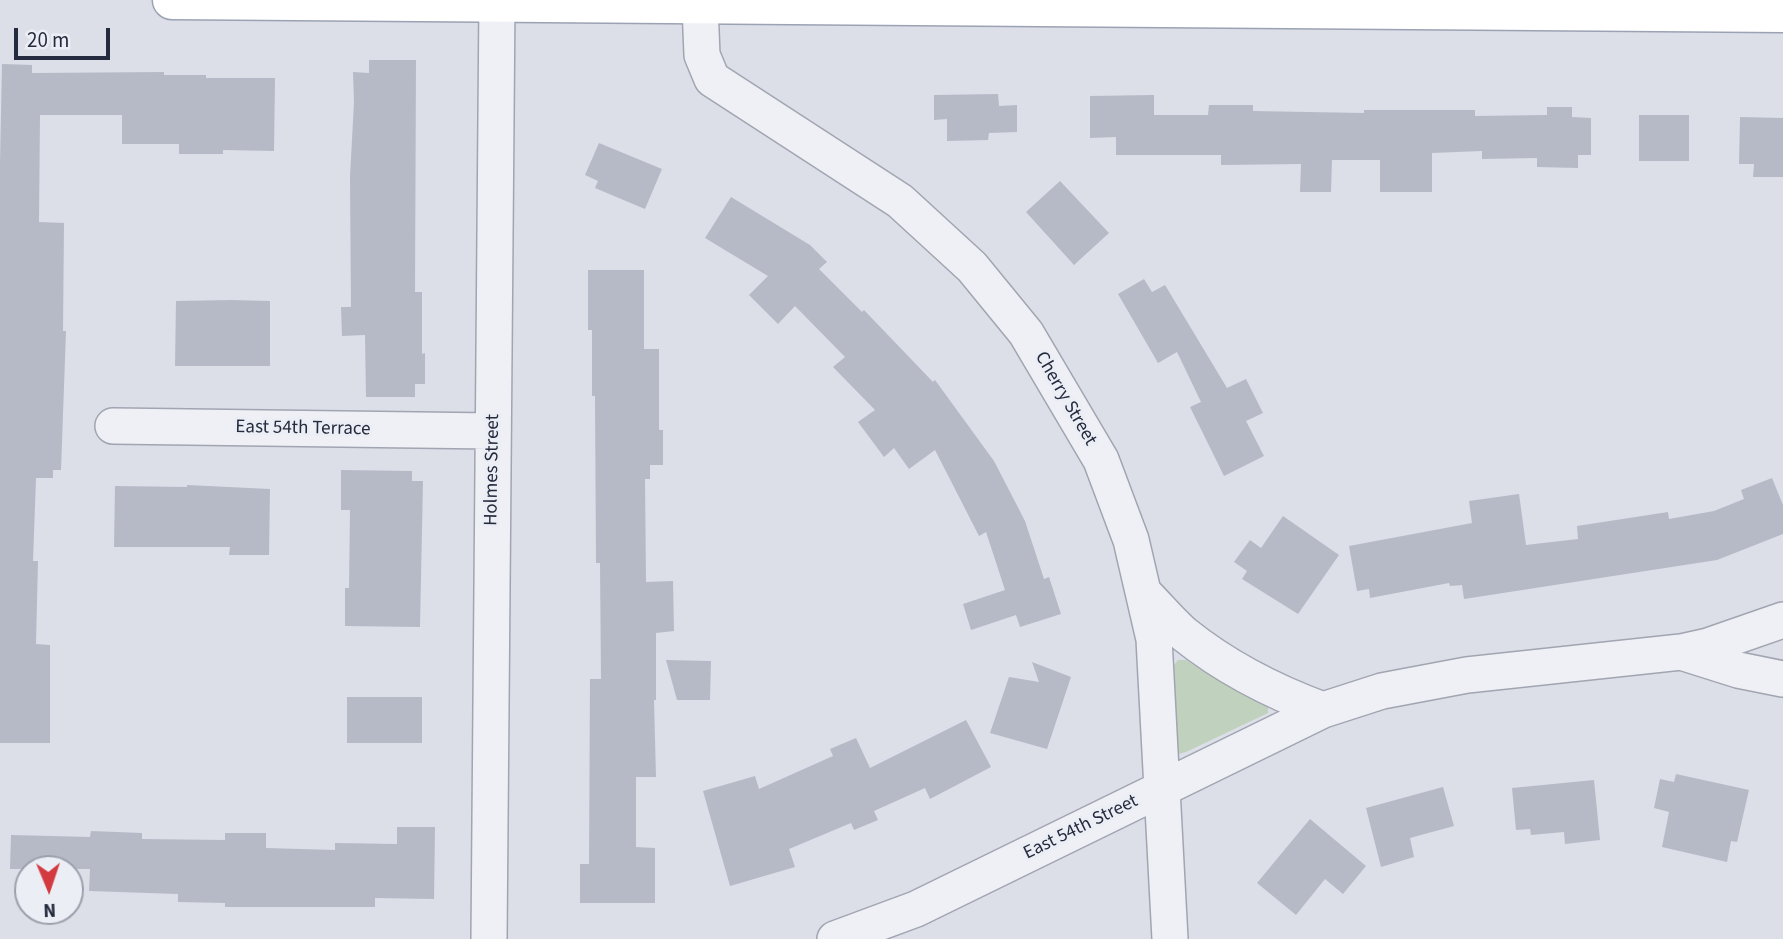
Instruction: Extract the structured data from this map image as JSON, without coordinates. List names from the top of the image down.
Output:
{
  "streets": {
    "street": [
      "Cherry Street",
      "East 54th Terrace",
      "Holmes Street",
      "East 54th Street"
    ]
  },
  "crossings": [
    ["Cherry Street", "East 54th Street"],
    ["East 54th Terrace", "Holmes Street"]
  ],
  "scale_bar": "20 m",
  "north": "bottom"
}
